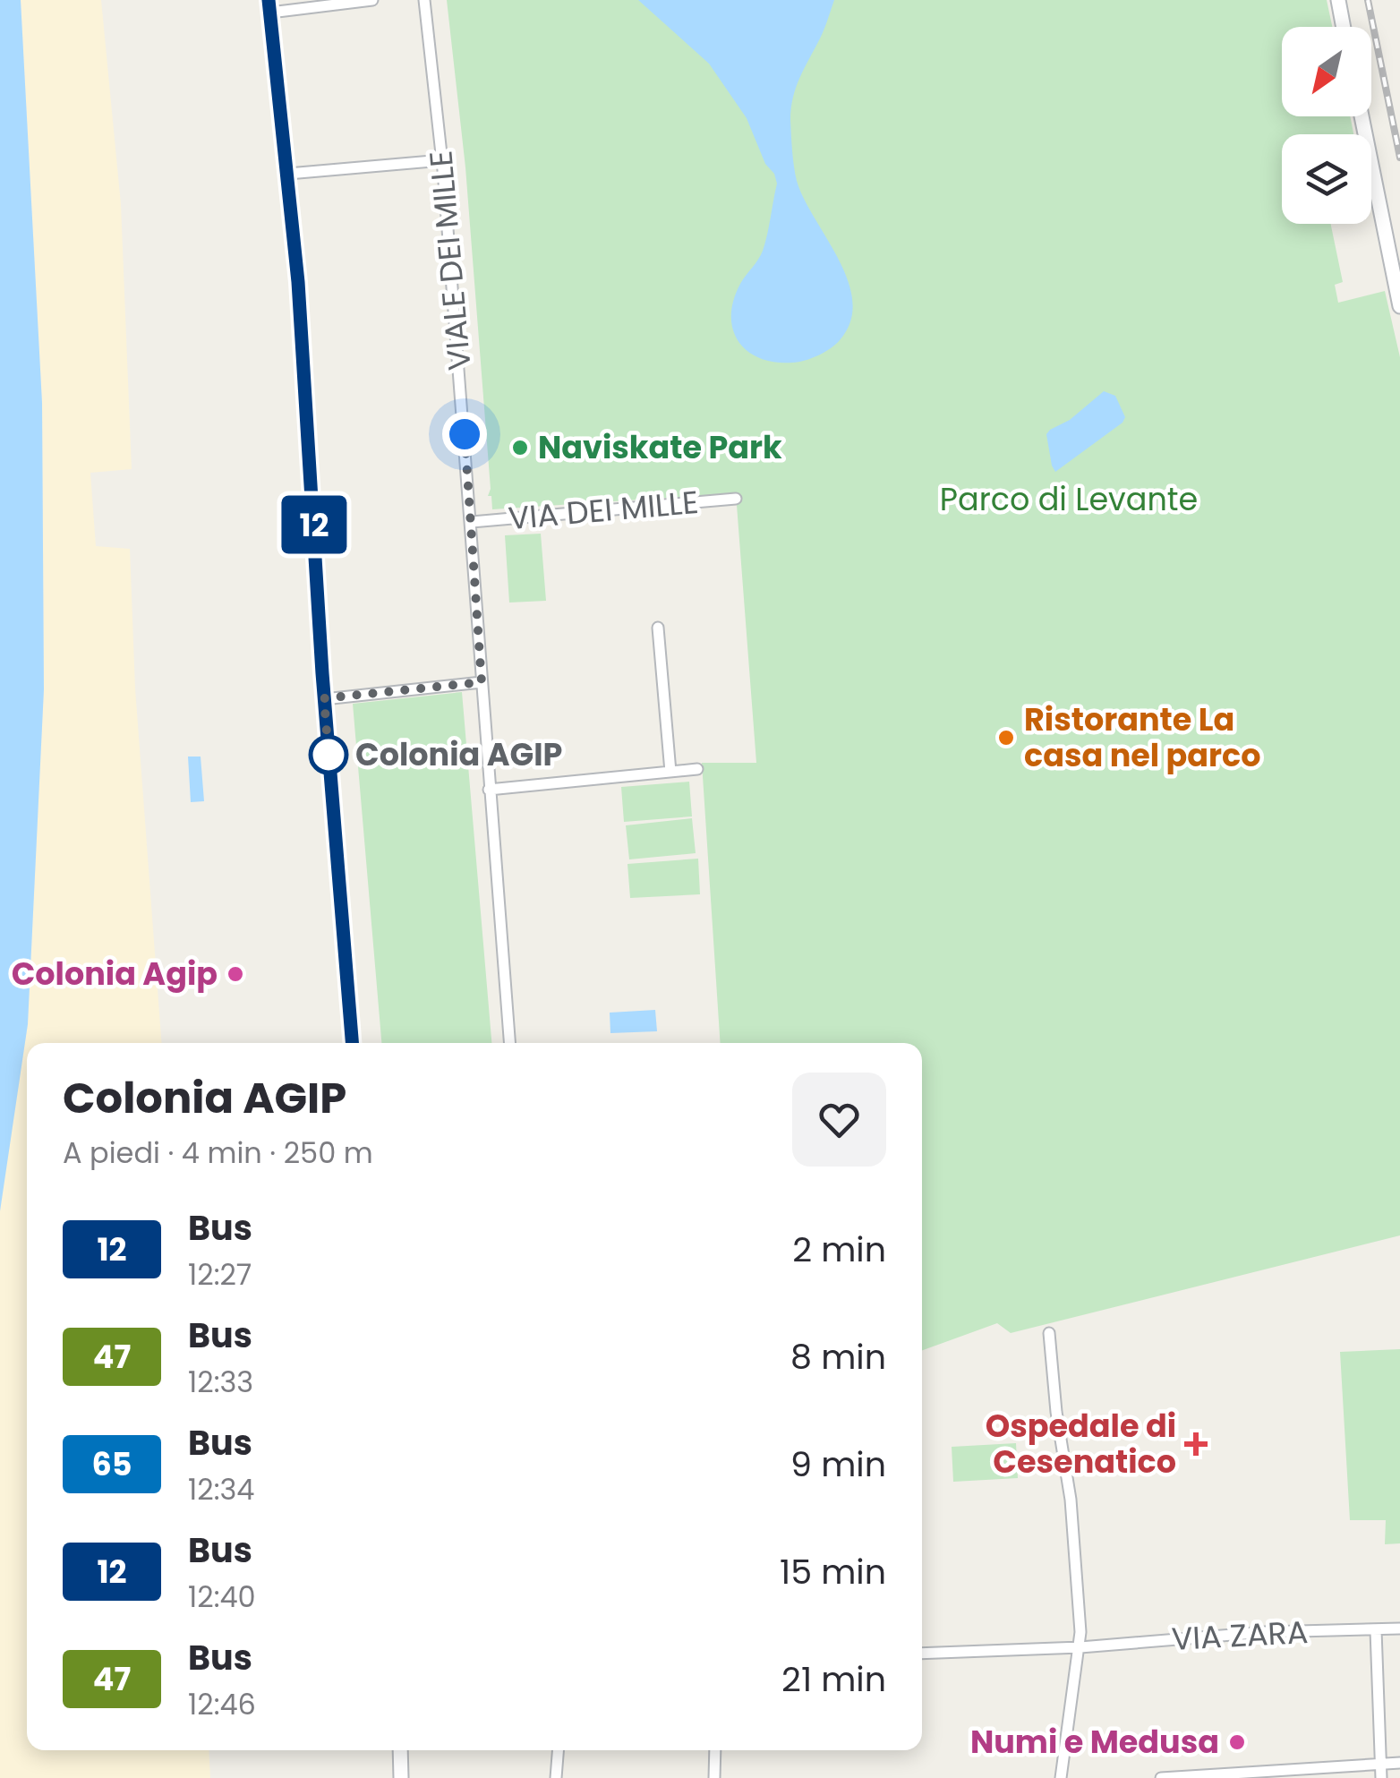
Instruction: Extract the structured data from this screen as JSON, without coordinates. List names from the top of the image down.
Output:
{
  "streets": {
    "street": ["VIALE DEI MILLE", "VIA DEI MILLE", "VIA ZARA"]
  },
  "crossings": [
    ["VIALE DEI MILLE", "VIA DEI MILLE"]
  ],
  "parks": ["Parco di Levante"],
  "places": {
    "other": [
      "Naviskate Park",
      "Ristorante La casa nel parco",
      "Colonia AGIP",
      "Colonia Agip",
      "Numi e Medusa"
    ],
    "health": ["Ospedale di Cesenatico"]
  },
  "lines": ["bus line 12"],
  "north": "bottom left",
  "page": {
    "on_map": "12",
    "heading": ["Colonia AGIP", "A piedi · 4 min · 250 m"],
    "list": [
      {
        "mark": "12",
        "name": "Bus",
        "note": "12:27",
        "value": "2 min"
      },
      {
        "mark": "47",
        "name": "Bus",
        "note": "12:33",
        "value": "8 min"
      },
      {
        "mark": "65",
        "name": "Bus",
        "note": "12:34",
        "value": "9 min"
      },
      {
        "mark": "12",
        "name": "Bus",
        "note": "12:40",
        "value": "15 min"
      },
      {
        "mark": "47",
        "name": "Bus",
        "note": "12:46",
        "value": "21 min"
      }
    ]
  }
}
